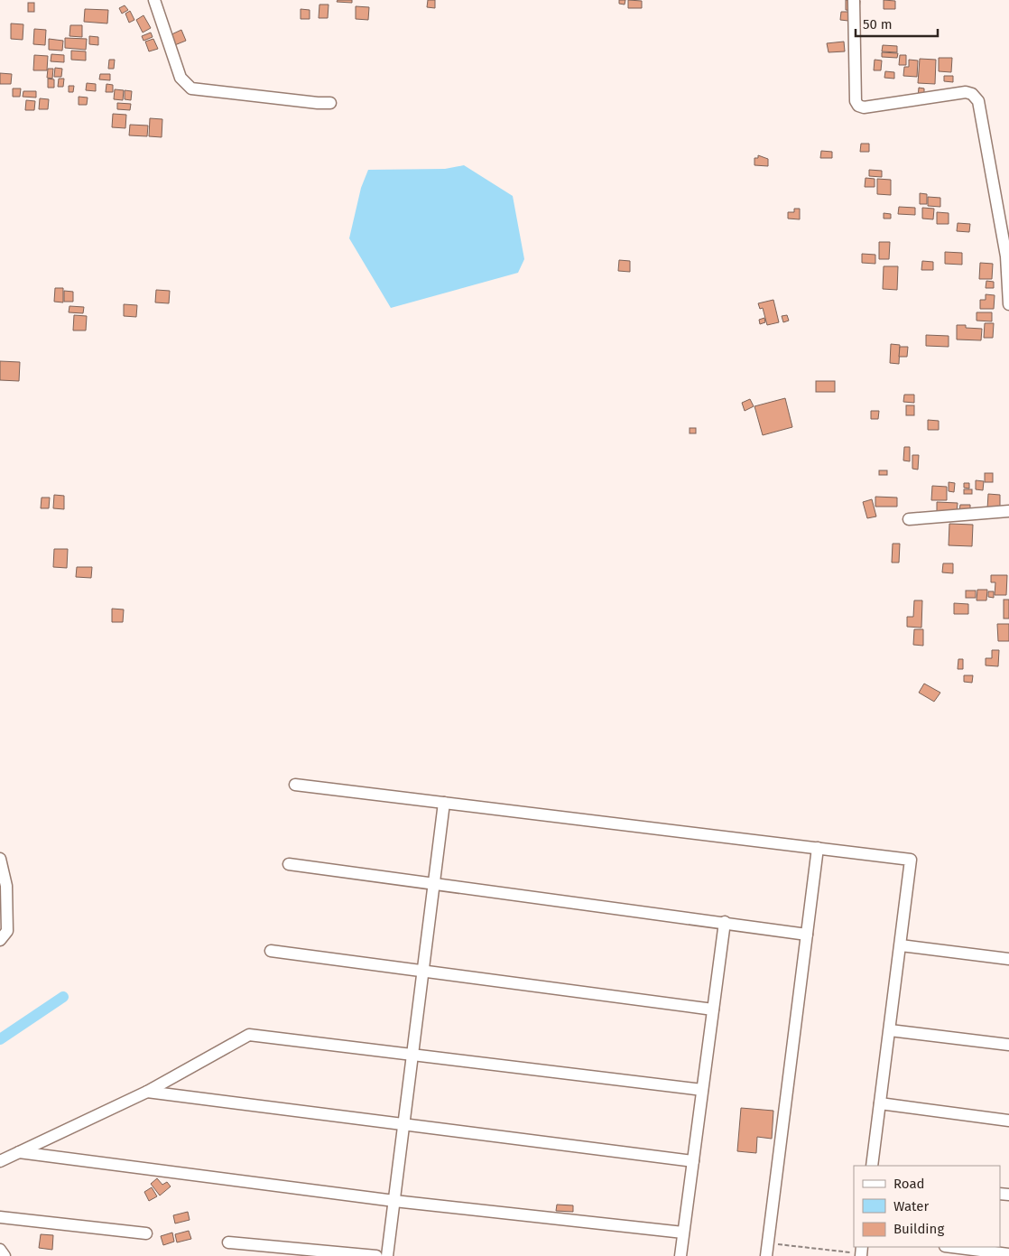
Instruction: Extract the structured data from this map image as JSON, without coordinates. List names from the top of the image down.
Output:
{
  "legend": ["Road", "Water", "Building"],
  "scale_bar": "50 m"
}
